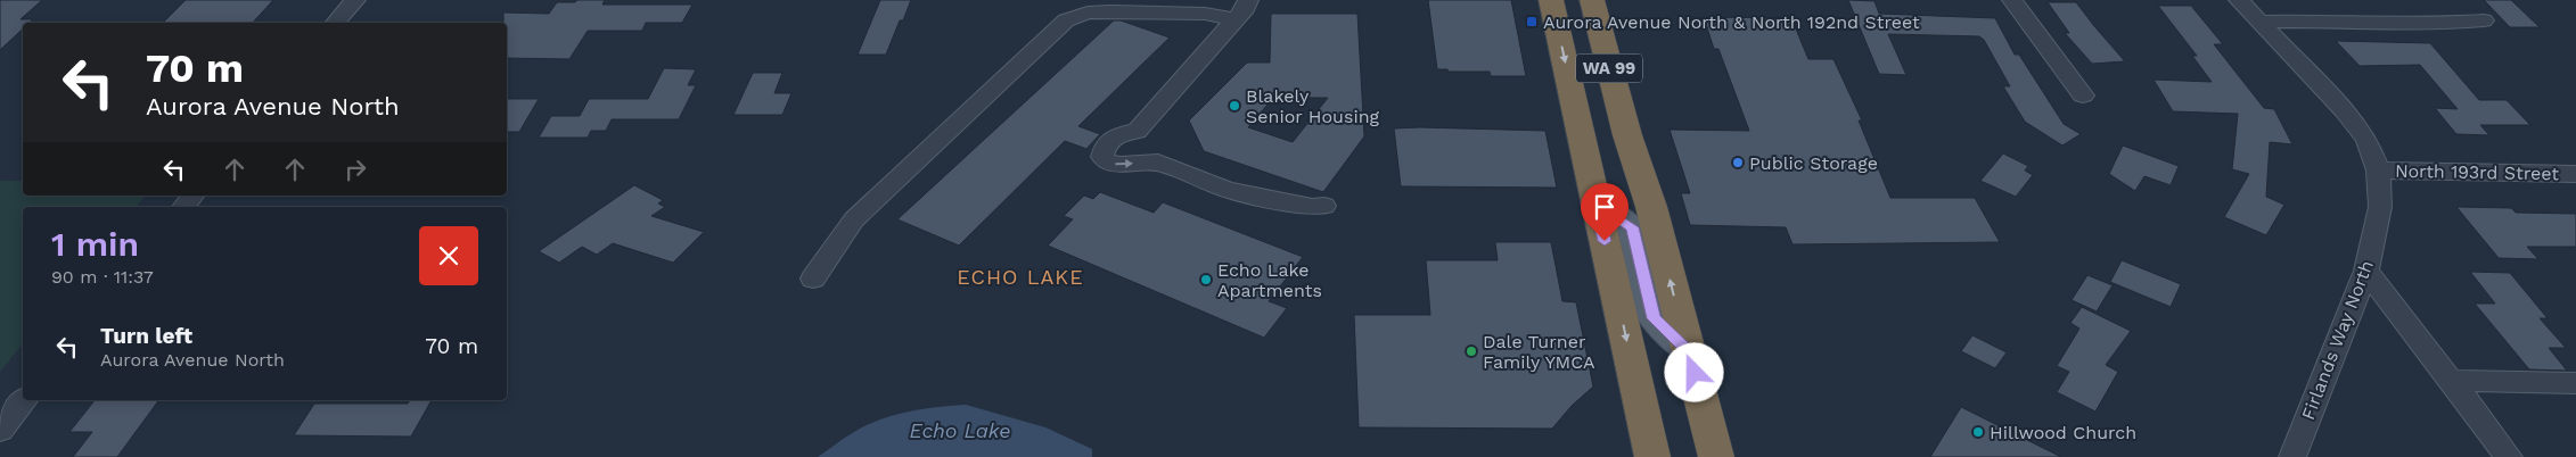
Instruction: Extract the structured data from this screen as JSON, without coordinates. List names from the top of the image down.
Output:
{
  "streets": {
    "highway": ["WA 99"],
    "street": ["North 193rd Street", "Firlands Way North"]
  },
  "crossings": [
    ["North 193rd Street", "Firlands Way North"]
  ],
  "districts": ["ECHO LAKE"],
  "water": ["Echo Lake"],
  "places": {
    "transit": ["Aurora Avenue North & North 192nd Street"],
    "other": [
      "Blakely Senior Housing",
      "Public Storage",
      "Echo Lake Apartments",
      "Dale Turner Family YMCA",
      "Hillwood Church"
    ]
  },
  "page": {
    "turn": ["70 m", "Aurora Avenue North"],
    "heading": ["1 min", "90 m · 11:37"],
    "list": [
      {
        "name": "Turn left",
        "note": "Aurora Avenue North",
        "value": "70 m"
      }
    ]
  }
}
